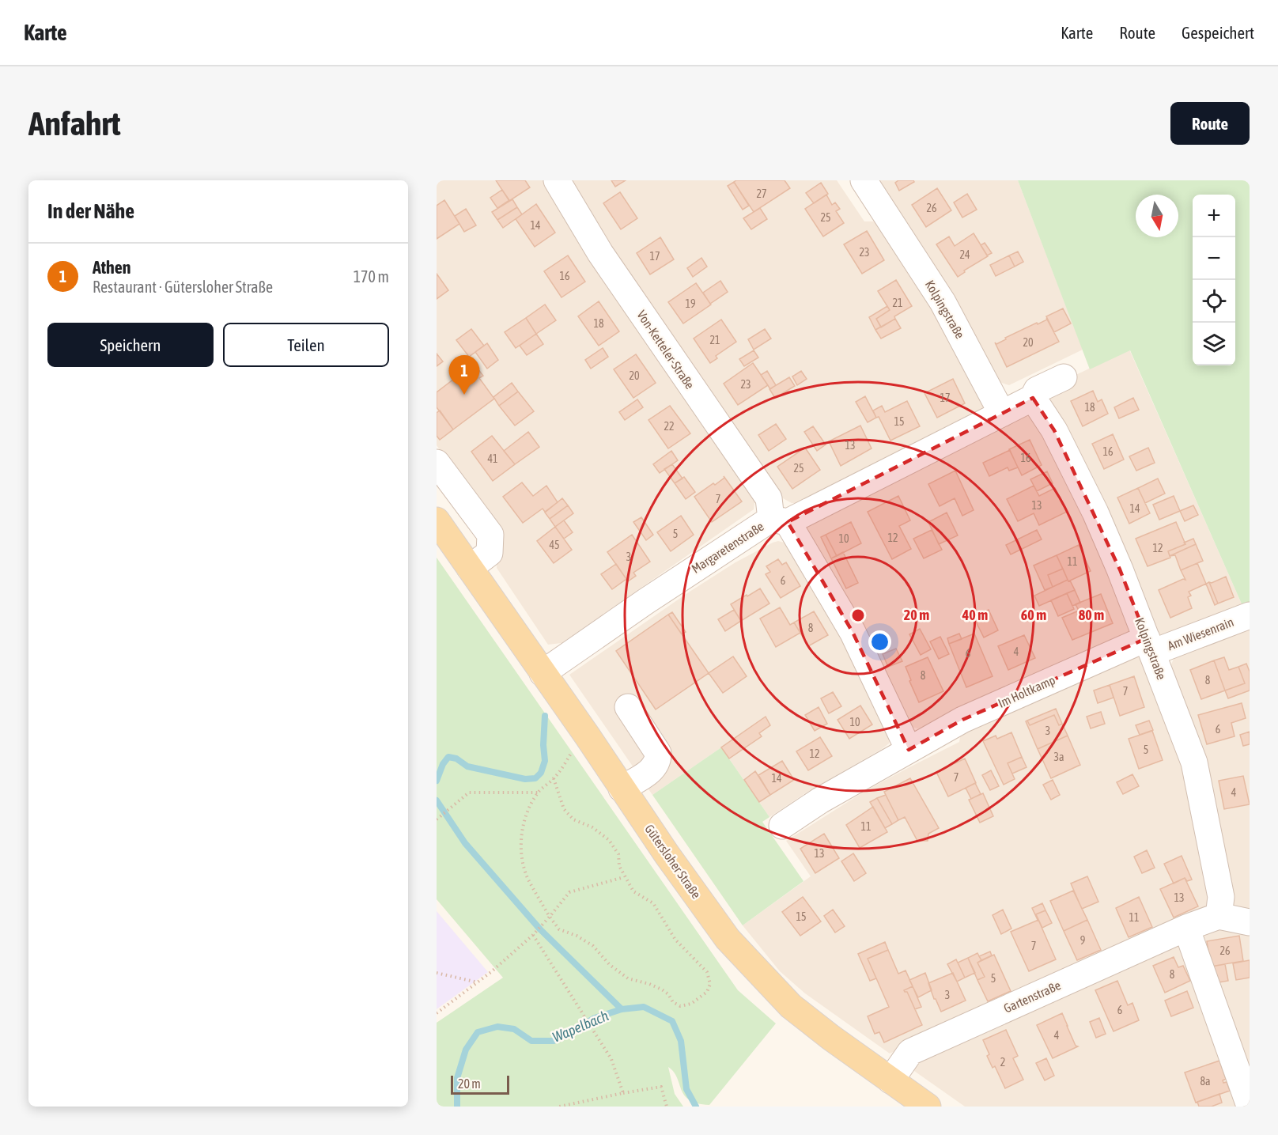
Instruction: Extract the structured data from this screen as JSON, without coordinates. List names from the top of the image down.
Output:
{
  "streets": {
    "main road": ["Gütersloher Straße"],
    "street": [
      "Kolpingstraße",
      "Von-Ketteler-Straße",
      "Margaretenstraße",
      "Am Wiesenrain",
      "Im Holtkamp",
      "Gartenstraße"
    ]
  },
  "crossings": [
    ["Kolpingstraße", "Margaretenstraße"],
    ["Kolpingstraße", "Am Wiesenrain"],
    ["Kolpingstraße", "Im Holtkamp"],
    ["Kolpingstraße", "Gartenstraße"],
    ["Von-Ketteler-Straße", "Margaretenstraße"],
    ["Margaretenstraße", "Gütersloher Straße"],
    ["Am Wiesenrain", "Im Holtkamp"],
    ["Gütersloher Straße", "Gartenstraße"]
  ],
  "water": ["Wapelbach"],
  "house_numbers": [
    "27",
    "26",
    "25",
    "14",
    "23",
    "24",
    "17",
    "16",
    "21",
    "19",
    "18",
    "21",
    "20",
    "20",
    "23",
    "17",
    "18",
    "15",
    "22",
    "13",
    "16",
    "16",
    "41",
    "25",
    "7",
    "13",
    "14",
    "5",
    "12",
    "10",
    "45",
    "12",
    "3",
    "11",
    "6",
    "8",
    "4",
    "6",
    "8",
    "8",
    "7",
    "10",
    "6",
    "3",
    "5",
    "12",
    "3a",
    "7",
    "14",
    "4",
    "11",
    "13",
    "13",
    "15",
    "11",
    "9",
    "7",
    "26",
    "8",
    "5",
    "3",
    "6",
    "4",
    "2",
    "8a"
  ],
  "scale_bar": "20 m",
  "north": "bottom",
  "page": {
    "header": "Karte",
    "nav": ["Karte", "Route", "Gespeichert"],
    "buttons": [
      "Route",
      ["Speichern", "Teilen"]
    ],
    "title": "Anfahrt",
    "heading": "In der Nähe",
    "map_buttons": ["+", "−"],
    "list": [
      {
        "mark": "1",
        "name": "Athen",
        "note": "Restaurant · Gütersloher Straße",
        "value": "170 m"
      }
    ],
    "pins": "1",
    "scale": "20 m"
  },
  "rings": [
    "20 m",
    "40 m",
    "60 m",
    "80 m"
  ]
}
